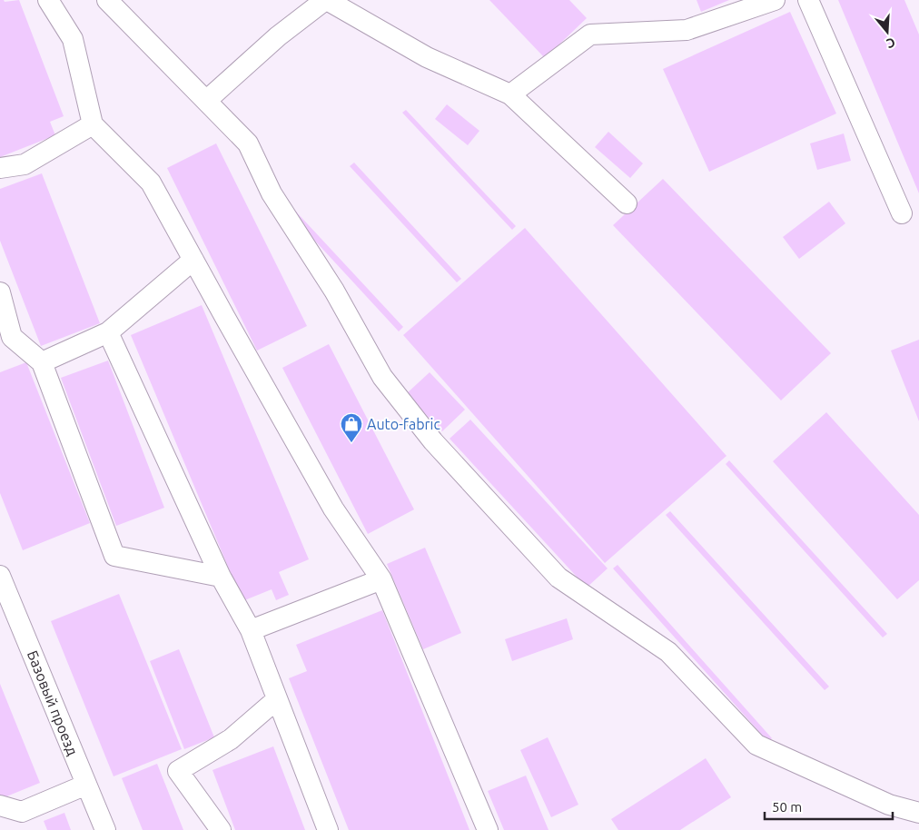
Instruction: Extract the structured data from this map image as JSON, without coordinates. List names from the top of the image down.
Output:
{
  "streets": {
    "lane": ["Базовый проезд"]
  },
  "places": {
    "shop": ["Auto-fabric"]
  },
  "scale_bar": "50 m",
  "north": "bottom"
}
